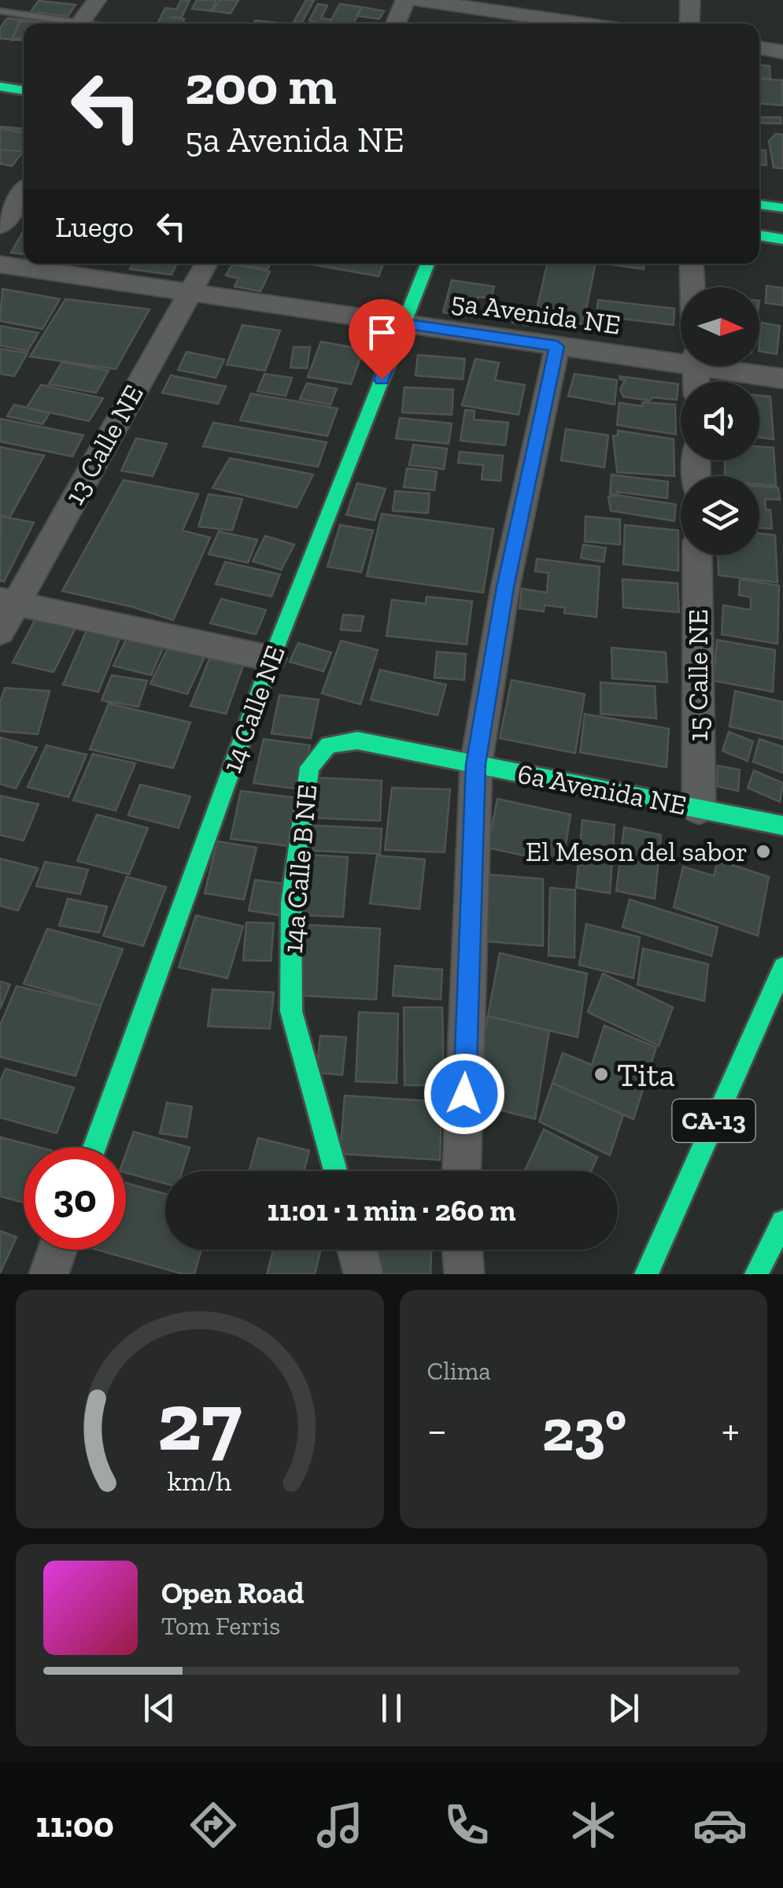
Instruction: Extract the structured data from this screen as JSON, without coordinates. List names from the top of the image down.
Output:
{
  "streets": {
    "main road": [
      "14 Calle NE",
      "6a Avenida NE",
      "14a Calle B NE",
      "CA-13"
    ],
    "street": ["5a Avenida NE", "13 Calle NE", "15 Calle NE"]
  },
  "crossings": [
    ["5a Avenida NE", "13 Calle NE"],
    ["5a Avenida NE", "14 Calle NE"],
    ["15 Calle NE", "6a Avenida NE"],
    ["6a Avenida NE", "14a Calle B NE"]
  ],
  "places": ["El Meson del sabor", "Tita"],
  "north": "right",
  "page": {
    "turn": ["200 m", "5a Avenida NE"],
    "then": "Luego",
    "limit": "30",
    "trip": "11:01 · 1 min · 260 m",
    "tile": "Clima",
    "heat": ["−", "23°", "+"],
    "song": ["Open Road", "Tom Ferris"],
    "tabs": "11:00",
    "gauge": ["27", "km/h"]
  }
}
